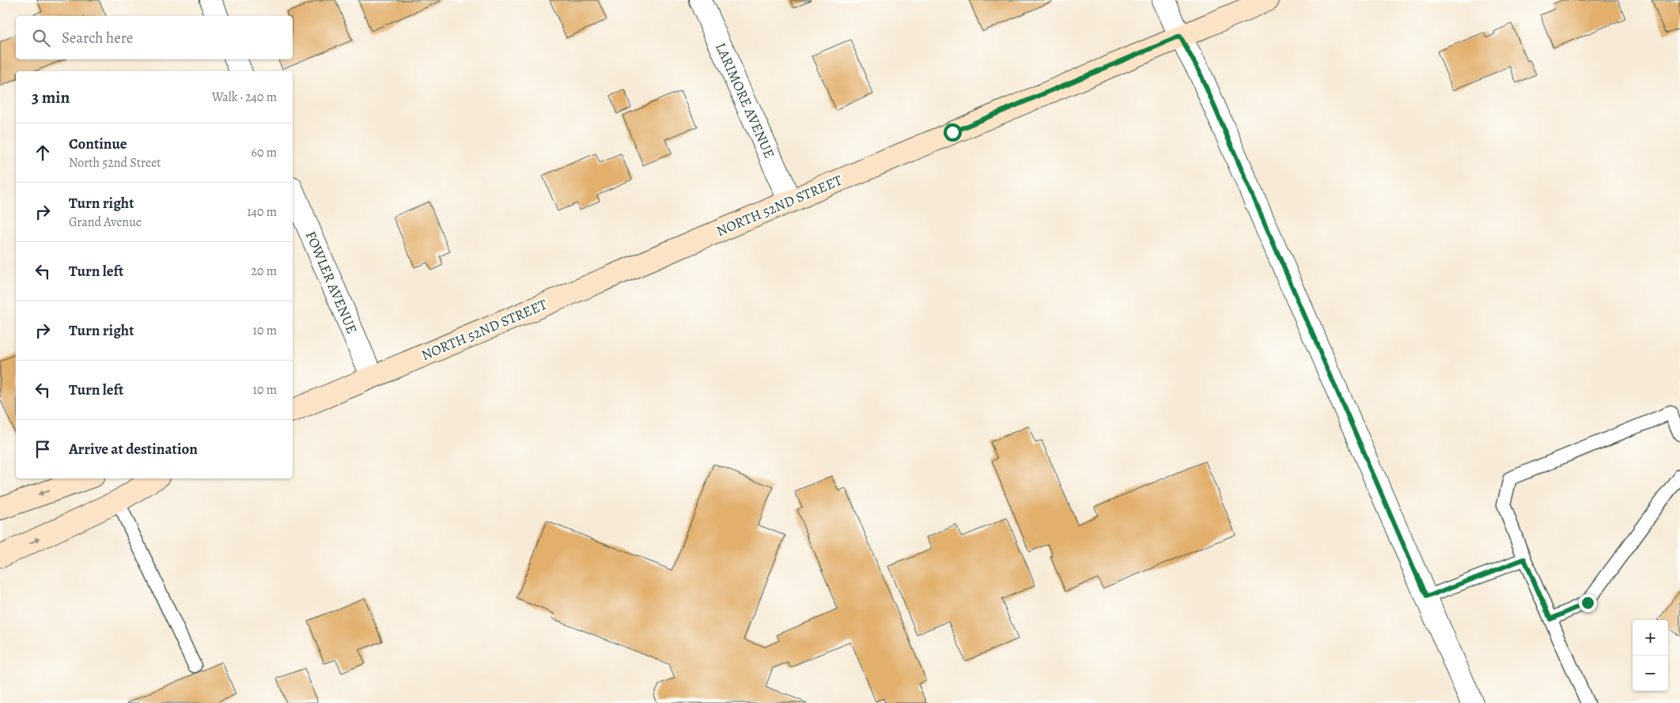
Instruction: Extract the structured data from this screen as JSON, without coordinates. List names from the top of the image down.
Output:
{
  "streets": {
    "main road": ["NORTH 52ND STREET"],
    "street": ["LARIMORE AVENUE", "FOWLER AVENUE"]
  },
  "crossings": [
    ["LARIMORE AVENUE", "NORTH 52ND STREET"],
    ["NORTH 52ND STREET", "FOWLER AVENUE"]
  ],
  "page": {
    "search": "Search here",
    "heading": ["3 min", "Walk · 240 m"],
    "list": [
      ["Continue", "North 52nd Street", "60 m"],
      ["Turn right", "Grand Avenue", "140 m"],
      ["Turn left", "20 m"],
      ["Turn right", "10 m"],
      ["Turn left", "10 m"],
      "Arrive at destination"
    ],
    "map_buttons": ["+", "−"]
  }
}
